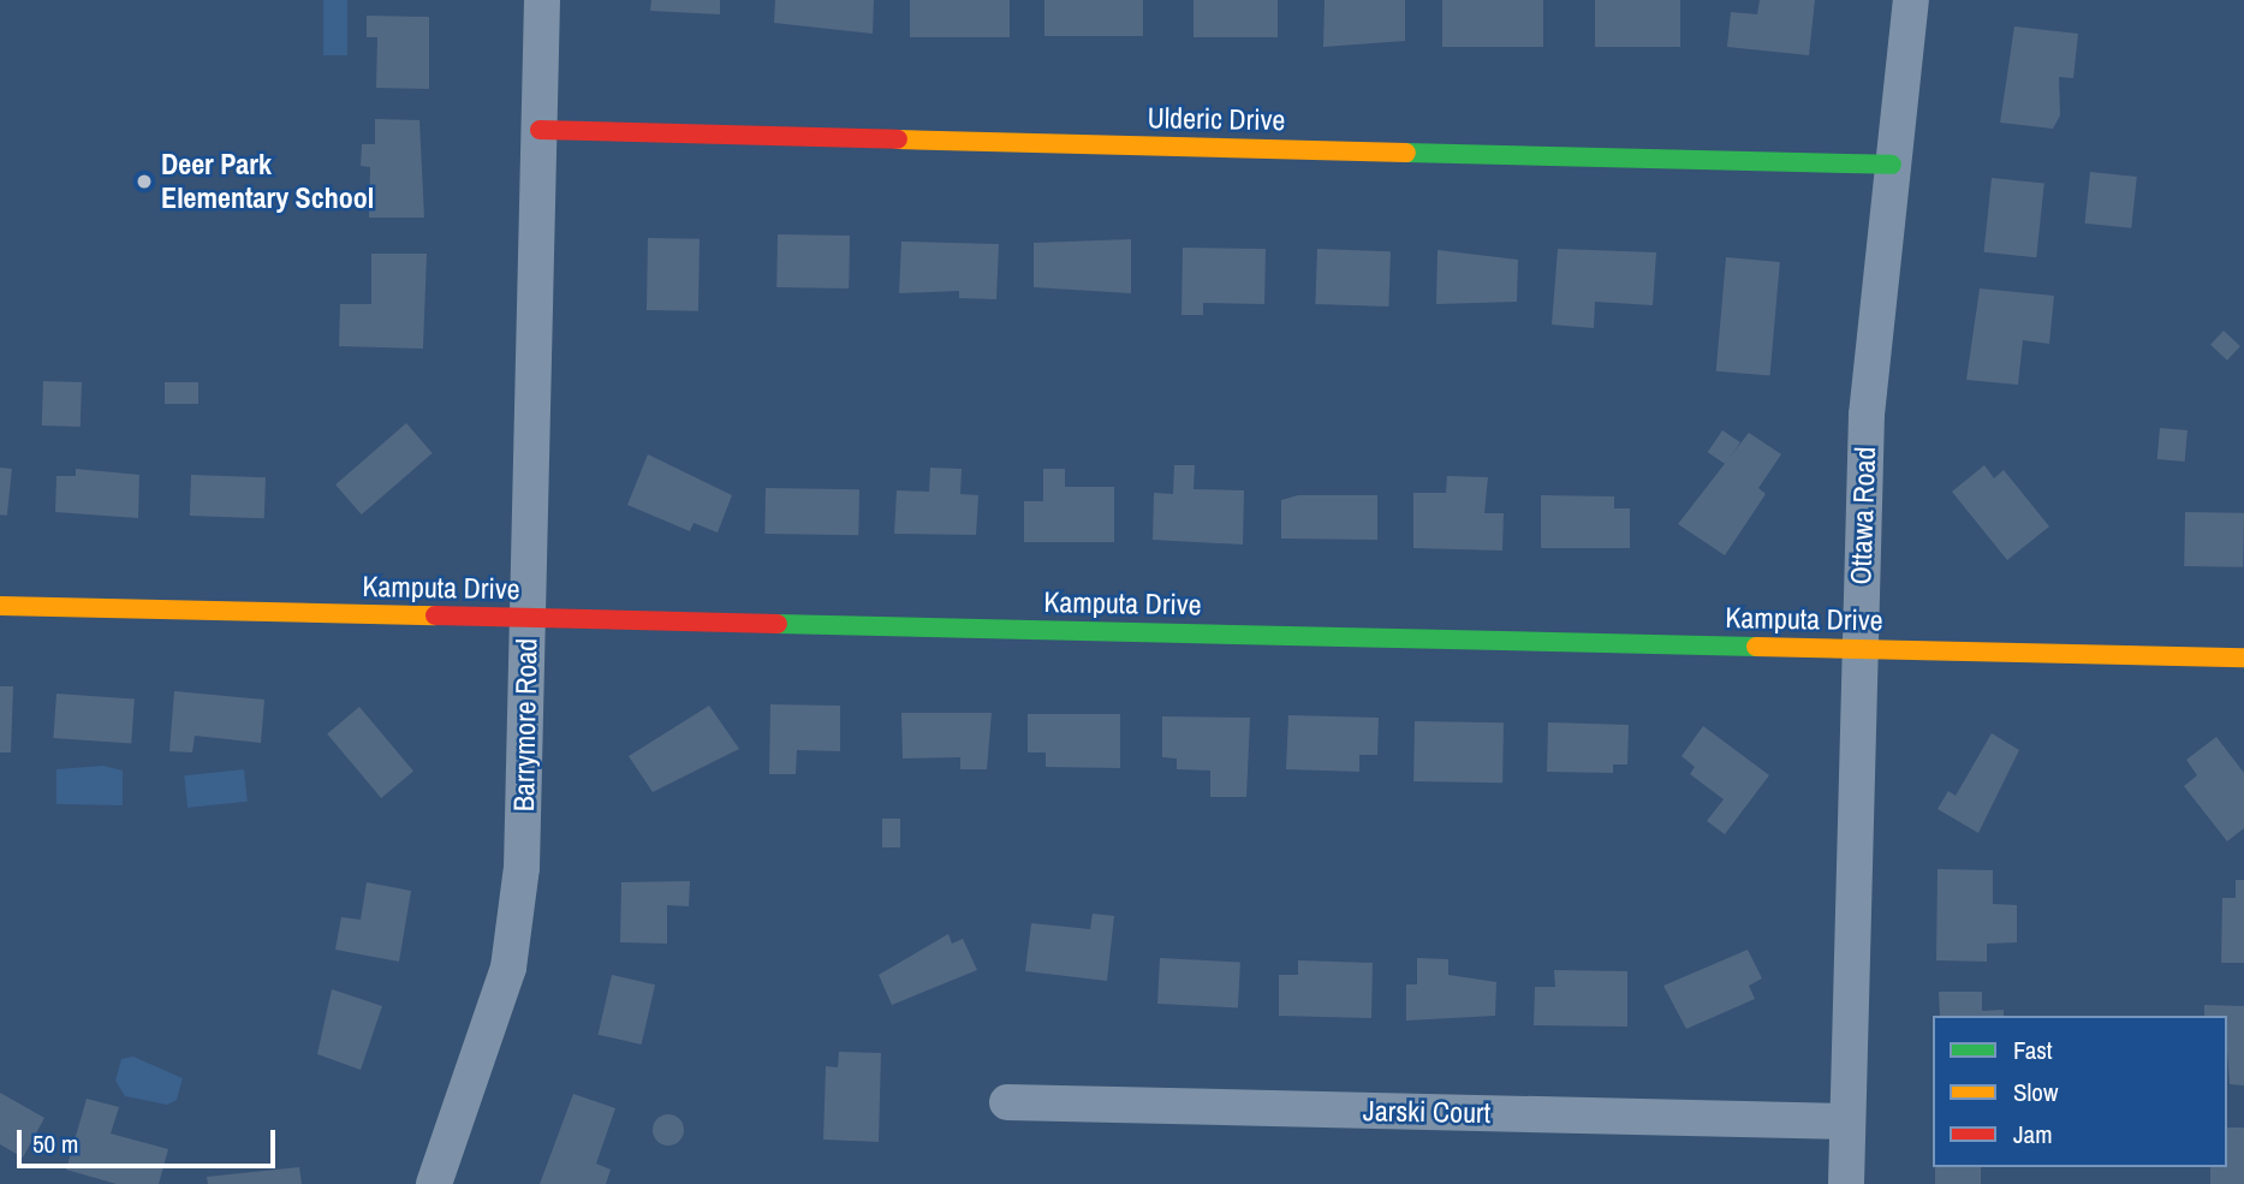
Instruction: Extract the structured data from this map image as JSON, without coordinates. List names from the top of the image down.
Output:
{
  "streets": {
    "street": [
      "Ulderic Drive",
      "Ottawa Road",
      "Kamputa Drive",
      "Barrymore Road",
      "Jarski Court"
    ]
  },
  "crossings": [
    ["Ulderic Drive", "Ottawa Road"],
    ["Ulderic Drive", "Barrymore Road"],
    ["Ottawa Road", "Kamputa Drive"],
    ["Ottawa Road", "Jarski Court"],
    ["Kamputa Drive", "Barrymore Road"]
  ],
  "places": ["Deer Park Elementary School"],
  "legend": ["Fast", "Slow", "Jam"],
  "scale_bar": "50 m"
}
